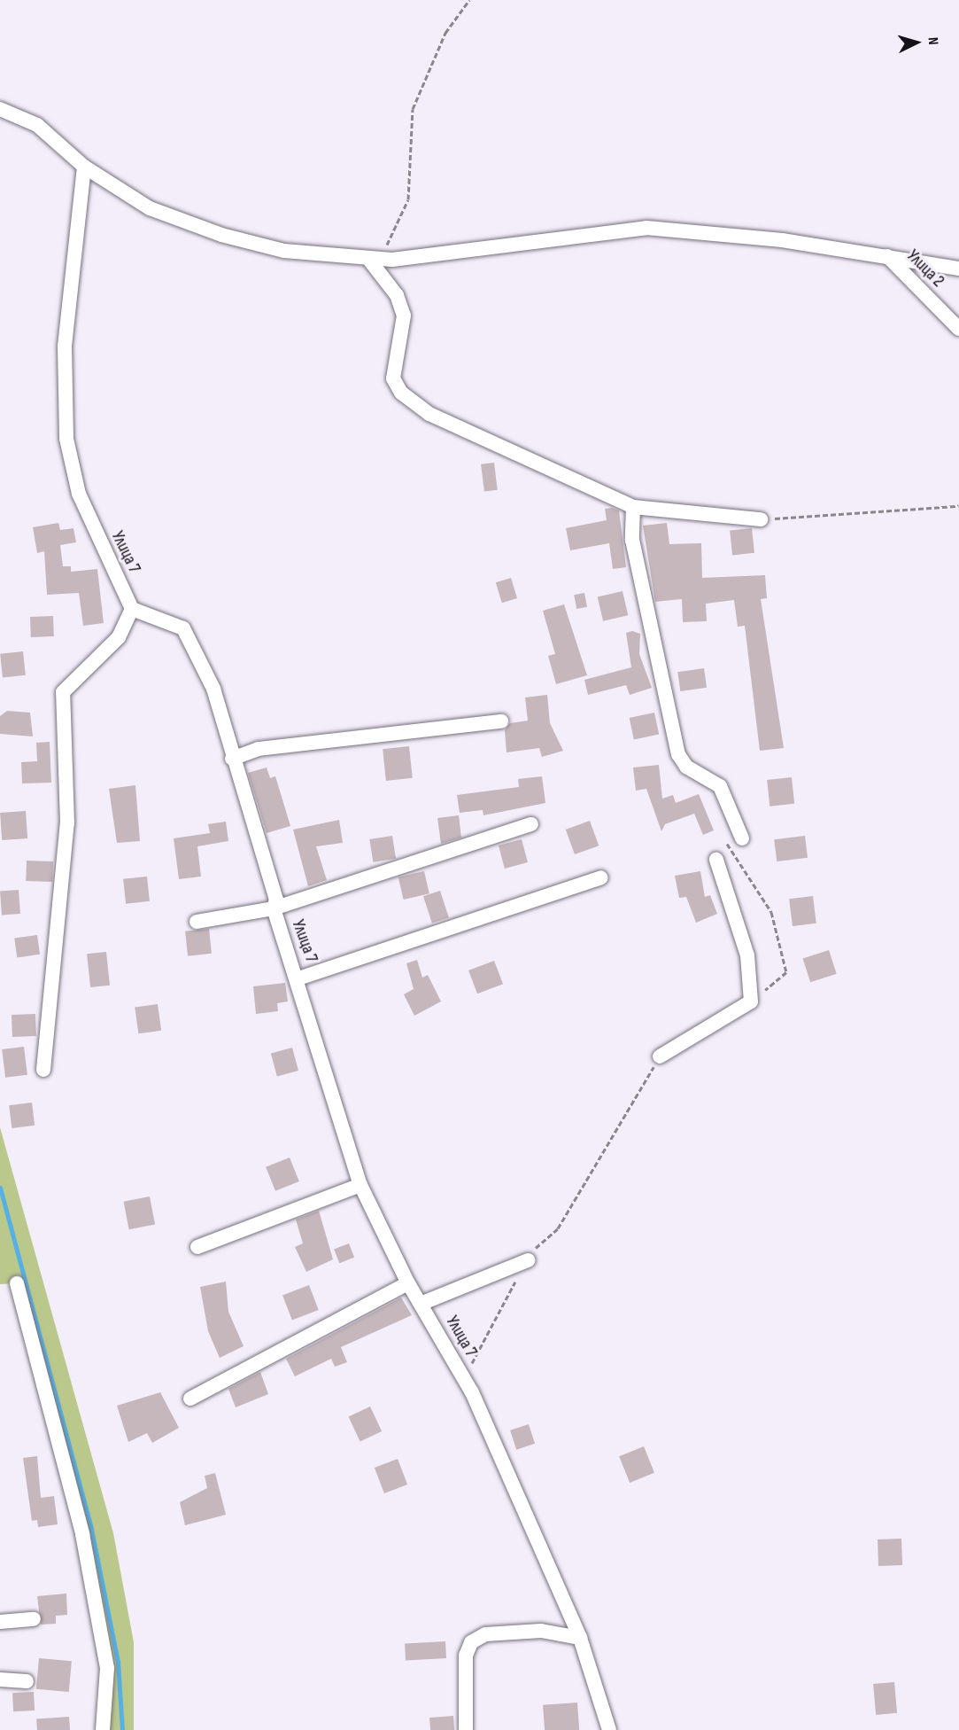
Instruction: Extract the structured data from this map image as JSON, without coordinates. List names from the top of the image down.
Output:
{
  "streets": {
    "street": ["Улица 2", "Улица 7"]
  },
  "north": "right"
}
